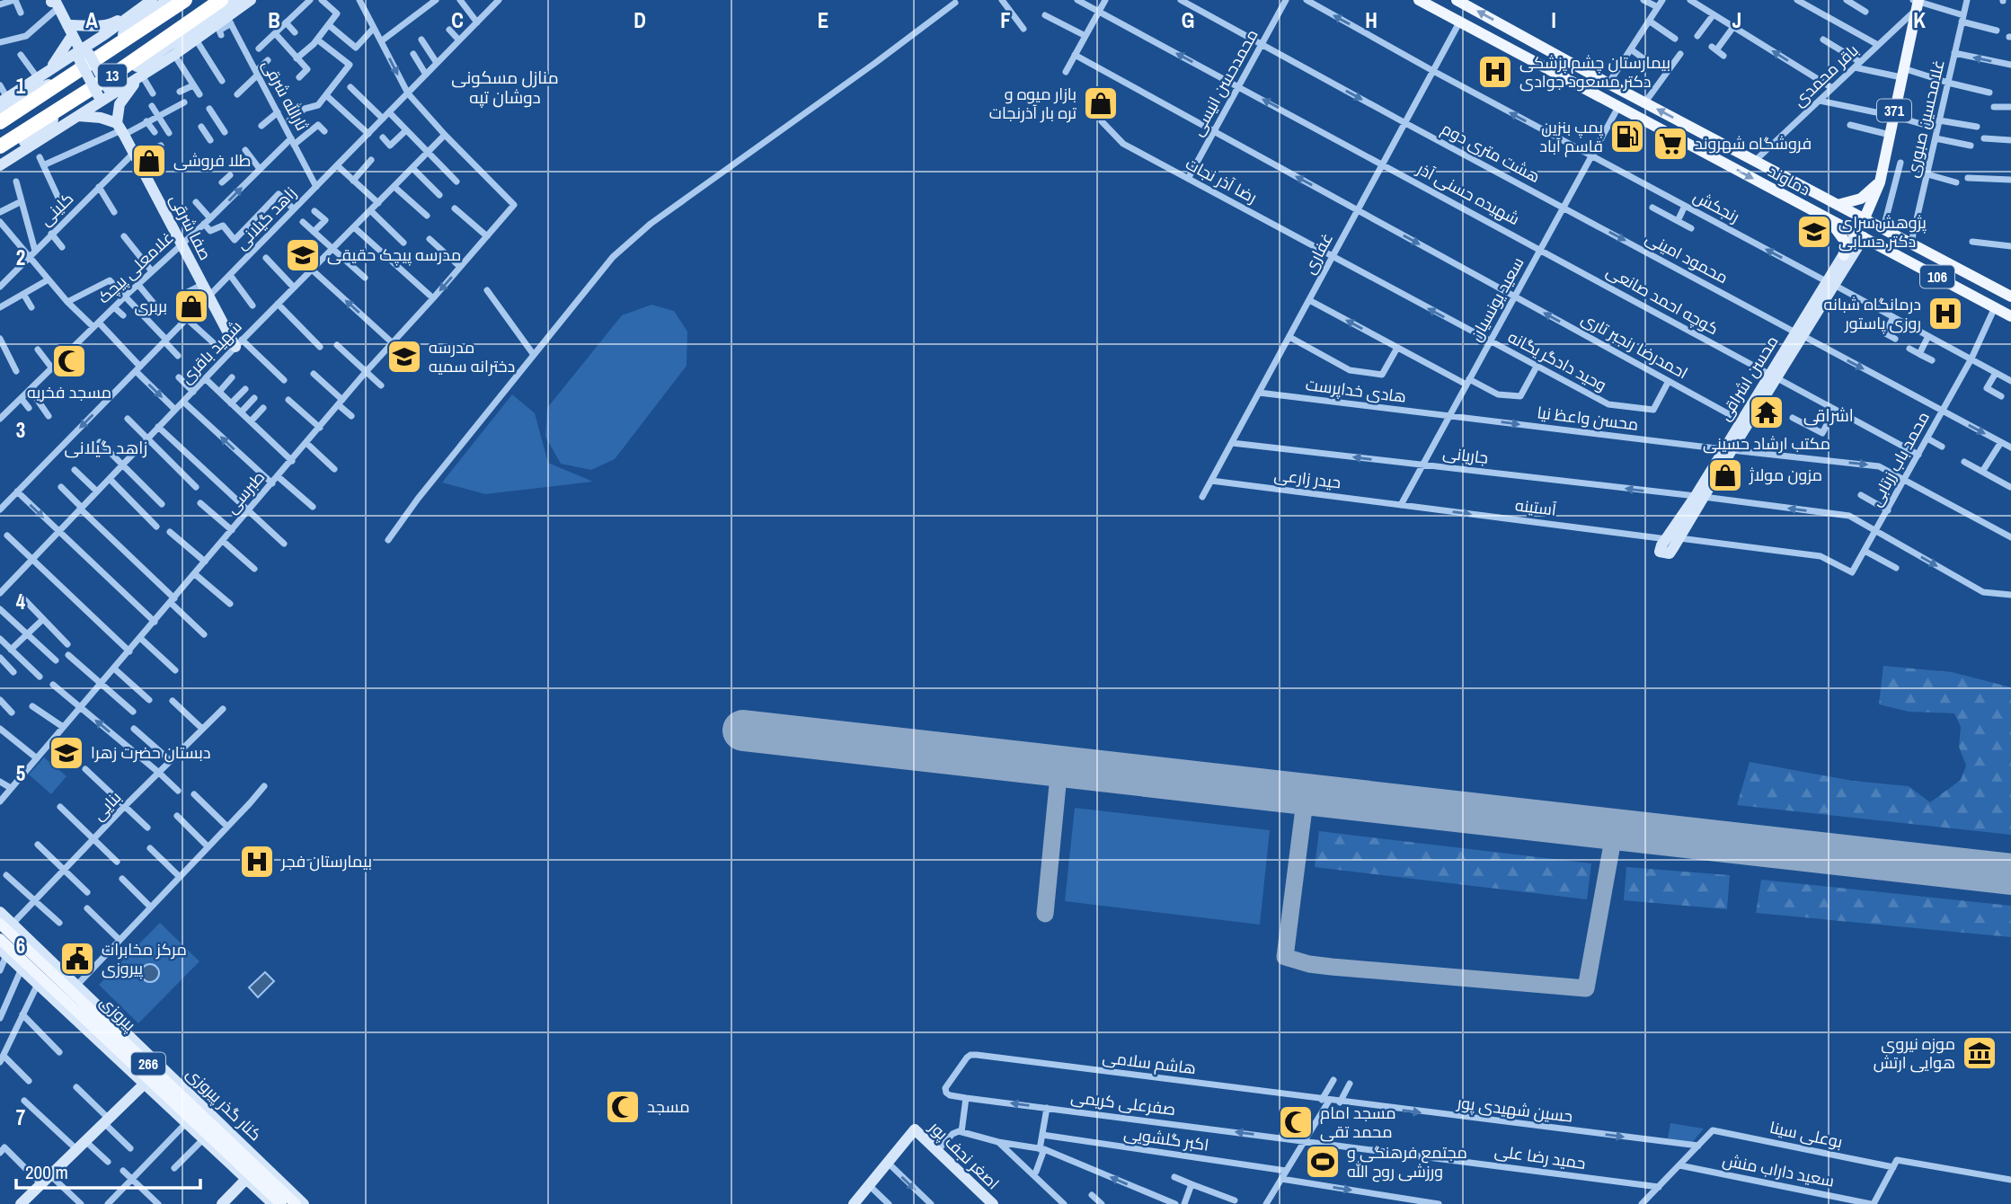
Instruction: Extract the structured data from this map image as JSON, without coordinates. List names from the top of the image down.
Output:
{
  "streets": {
    "highway": ["13"],
    "main road": [
      "371",
      "دماوند",
      "صفا شرقی",
      "106",
      "محسن اشراقی",
      "پیروزی",
      "266",
      "کنار گذر پیروزی",
      "اصغر نجف پور"
    ],
    "street": [
      "باقر محمدی",
      "محمدحسن انیسی",
      "ثارالله شرقی",
      "غلامحسین صبوری",
      "هشت متری دوم",
      "رضا آذر نجات",
      "شهیده حسنی آذر",
      "رنجکش",
      "کلینی",
      "زاهد گیلانی",
      "غفاری",
      "محمود امینی",
      "غلامعلی پیچک",
      "سعید یونسیان",
      "کوچه احمد صانعی",
      "احمدرضا رنجبر تاری",
      "شهید باقری",
      "وحید دادگر یگانه",
      "هادی خداپرست",
      "محسن واعظ نیا",
      "جاریانی",
      "محمد باب زرتابی",
      "حیدر زارعی",
      "طبرسی",
      "آستینه",
      "بنایی",
      "هاشم سلامی",
      "صفرعلی کریمی",
      "حسین شهیدی پور",
      "بوعلی سینا",
      "اکبر گلشویی",
      "حمید رضا علی",
      "سعید داراب منش"
    ]
  },
  "crossings": [
    ["13", "صفا شرقی"],
    ["باقر محمدی", "371"],
    ["باقر محمدی", "دماوند"],
    ["محمدحسن انیسی", "هشت متری دوم"],
    ["محمدحسن انیسی", "رضا آذر نجات"],
    ["محمدحسن انیسی", "شهیده حسنی آذر"],
    ["محمدحسن انیسی", "احمدرضا رنجبر تاری"],
    ["ثارالله شرقی", "زاهد گیلانی"],
    ["ثارالله شرقی", "غلامعلی پیچک"],
    ["371", "دماوند"],
    ["غلامحسین صبوری", "دماوند"],
    ["هشت متری دوم", "غفاری"],
    ["هشت متری دوم", "محمود امینی"],
    ["هشت متری دوم", "سعید یونسیان"],
    ["رضا آذر نجات", "غفاری"],
    ["رضا آذر نجات", "سعید یونسیان"],
    ["رضا آذر نجات", "وحید دادگر یگانه"],
    ["دماوند", "غفاری"],
    ["دماوند", "سعید یونسیان"],
    ["دماوند", "محسن اشراقی"],
    ["دماوند", "محمد باب زرتابی"],
    ["شهیده حسنی آذر", "غفاری"],
    ["شهیده حسنی آذر", "سعید یونسیان"],
    ["شهیده حسنی آذر", "کوچه احمد صانعی"],
    ["رنجکش", "غفاری"],
    ["رنجکش", "سعید یونسیان"],
    ["رنجکش", "محسن اشراقی"],
    ["رنجکش", "محمد باب زرتابی"],
    ["کلینی", "صفا شرقی"],
    ["زاهد گیلانی", "صفا شرقی"],
    ["صفا شرقی", "غلامعلی پیچک"],
    ["صفا شرقی", "شهید باقری"],
    ["غفاری", "احمدرضا رنجبر تاری"],
    ["غفاری", "هادی خداپرست"],
    ["غفاری", "جاریانی"],
    ["غفاری", "حیدر زارعی"],
    ["محمود امینی", "سعید یونسیان"],
    ["محمود امینی", "محسن اشراقی"],
    ["محمود امینی", "محمد باب زرتابی"],
    ["سعید یونسیان", "کوچه احمد صانعی"],
    ["سعید یونسیان", "احمدرضا رنجبر تاری"],
    ["سعید یونسیان", "وحید دادگر یگانه"],
    ["سعید یونسیان", "هادی خداپرست"],
    ["سعید یونسیان", "محسن واعظ نیا"],
    ["سعید یونسیان", "جاریانی"],
    ["سعید یونسیان", "حیدر زارعی"],
    ["سعید یونسیان", "آستینه"],
    ["کوچه احمد صانعی", "محسن اشراقی"],
    ["کوچه احمد صانعی", "محمد باب زرتابی"],
    ["احمدرضا رنجبر تاری", "وحید دادگر یگانه"],
    ["احمدرضا رنجبر تاری", "محسن اشراقی"],
    ["شهید باقری", "طبرسی"],
    ["محسن اشراقی", "محسن واعظ نیا"],
    ["محسن اشراقی", "جاریانی"],
    ["محسن اشراقی", "آستینه"],
    ["هادی خداپرست", "محسن واعظ نیا"],
    ["محسن واعظ نیا", "محمد باب زرتابی"],
    ["جاریانی", "محمد باب زرتابی"],
    ["محمد باب زرتابی", "آستینه"],
    ["حیدر زارعی", "آستینه"],
    ["بنایی", "پیروزی"],
    ["پیروزی", "کنار گذر پیروزی"],
    ["هاشم سلامی", "صفرعلی کریمی"],
    ["هاشم سلامی", "حسین شهیدی پور"],
    ["صفرعلی کریمی", "حمید رضا علی"],
    ["حسین شهیدی پور", "بوعلی سینا"]
  ],
  "one_way": [
    "هشت متری دوم",
    "شهیده حسنی آذر",
    "رنجکش",
    "محمود امینی",
    "محسن واعظ نیا",
    "آستینه",
    "حسین شهیدی پور"
  ],
  "districts": ["منازل مسکونی دوشان تپه", "اشراقی", "زاهد گیلانی"],
  "places": {
    "hospital": ["بیمارستان چشم پزشکی دکتر مسعود جوادی", "درمانگاه شبانه روزی پاستور", "بیمارستان فجر"],
    "shop": [
      "بازار میوه و تره بار آذرنجات",
      "طلا فروشی",
      "بربری",
      "مزون مولاژ"
    ],
    "fuel station": ["پمپ بنزین قاسم آباد"],
    "supermarket": ["فروشگاه شهروند"],
    "school or university": [
      "پژوهش‌سرای دکتر حسابی",
      "مدرسه پیچک حقیقی",
      "مدرسه دخترانه سمیه",
      "دبستان حضرت زهرا"
    ],
    "mosque": ["مسجد فخریه", "مسجد", "مسجد امام محمد تقی"],
    "temple": ["مکتب ارشاد حسینی"],
    "public building": ["مرکز مخابرات پیروزی"],
    "museum": ["موزه نیروی هوایی ارتش"],
    "sports": ["مجتمع فرهنگی و ورزشی روح الله"]
  },
  "scale_bar": "200 m",
  "grid": {
    "columns": [
      "A",
      "B",
      "C",
      "D",
      "E",
      "F",
      "G",
      "H",
      "I",
      "J",
      "K"
    ],
    "rows": [
      "1",
      "2",
      "3",
      "4",
      "5",
      "6",
      "7"
    ]
  }
}
